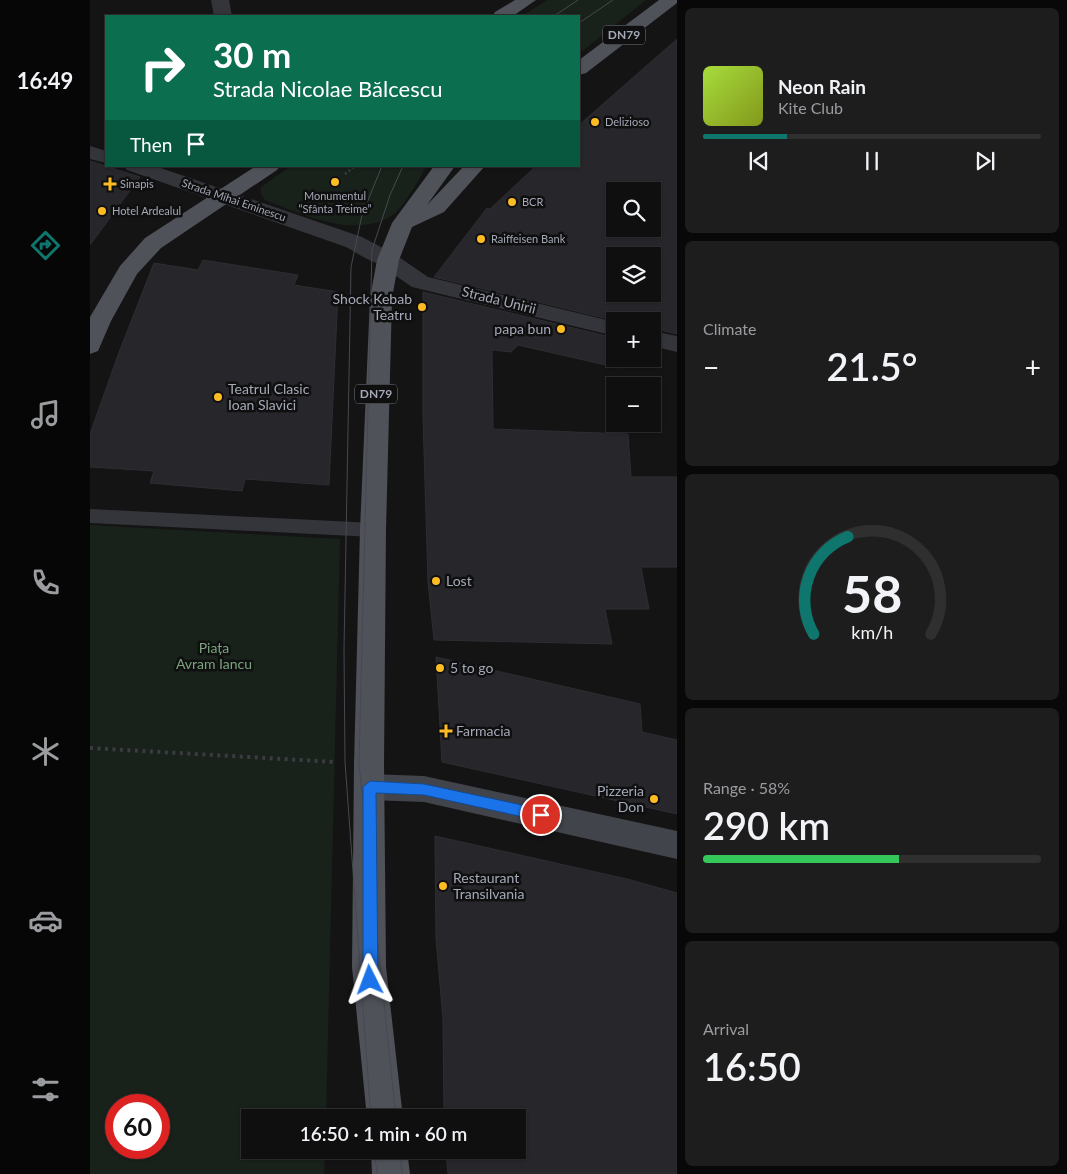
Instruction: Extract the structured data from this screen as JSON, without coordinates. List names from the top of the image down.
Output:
{
  "streets": {
    "main road": ["DN79"],
    "street": ["Strada Mihai Eminescu", "Strada Unirii"]
  },
  "crossings": [
    ["DN79", "Strada Mihai Eminescu"],
    ["DN79", "Strada Unirii"],
    ["Strada Mihai Eminescu", "Strada Unirii"]
  ],
  "parks": ["Piața Avram Iancu"],
  "places": {
    "other": [
      "Delizioso",
      "Monumentul “Sfânta Treime”",
      "BCR",
      "Hotel Ardealul",
      "Raiffeisen Bank",
      "Shock Kebab Teatru",
      "papa bun",
      "Teatrul Clasic Ioan Slavici",
      "Lost",
      "5 to go",
      "Pizzeria Don",
      "Restaurant Transilvania"
    ],
    "health": ["Sinapis", "Farmacia"]
  },
  "page": {
    "tabs": "16:49",
    "turn": ["30 m", "Strada Nicolae Bălcescu"],
    "song": ["Neon Rain", "Kite Club"],
    "then": "Then",
    "map_buttons": ["+", "−"],
    "tile": [
      "Climate",
      ["Range · 58%", "290 km"],
      ["Arrival", "16:50"]
    ],
    "heat": ["−", "21.5°", "+"],
    "limit": "60",
    "trip": "16:50 · 1 min · 60 m",
    "gauge": ["58", "km/h"]
  }
}
